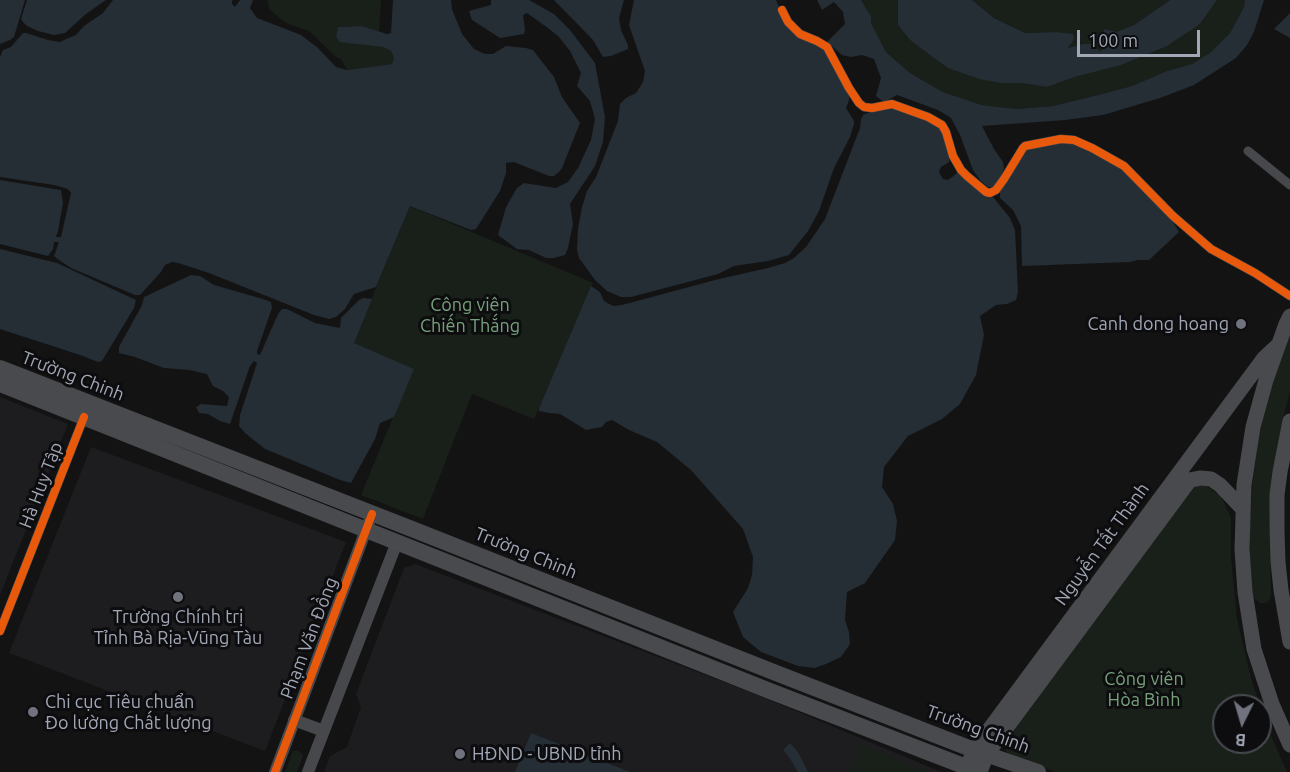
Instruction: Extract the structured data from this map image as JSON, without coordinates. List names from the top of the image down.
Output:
{
  "streets": {
    "highway": ["Trường Chinh"],
    "main road": ["Nguyễn Tất Thành"],
    "street": ["Hà Huy Tập", "Phạm Văn Đồng"]
  },
  "crossings": [
    ["Trường Chinh", "Hà Huy Tập"],
    ["Trường Chinh", "Nguyễn Tất Thành"],
    ["Trường Chinh", "Phạm Văn Đồng"]
  ],
  "parks": ["Công viên Chiến Thắng", "Công viên Hòa Bình"],
  "places": [
    "Canh dong hoang",
    "Trường Chính trị Tỉnh Bà Rịa-Vũng Tàu",
    "Chi cục Tiêu chuẩn Đo lường Chất lượng",
    "HĐND - UBND tỉnh"
  ],
  "scale_bar": "100 m",
  "north": "bottom"
}
